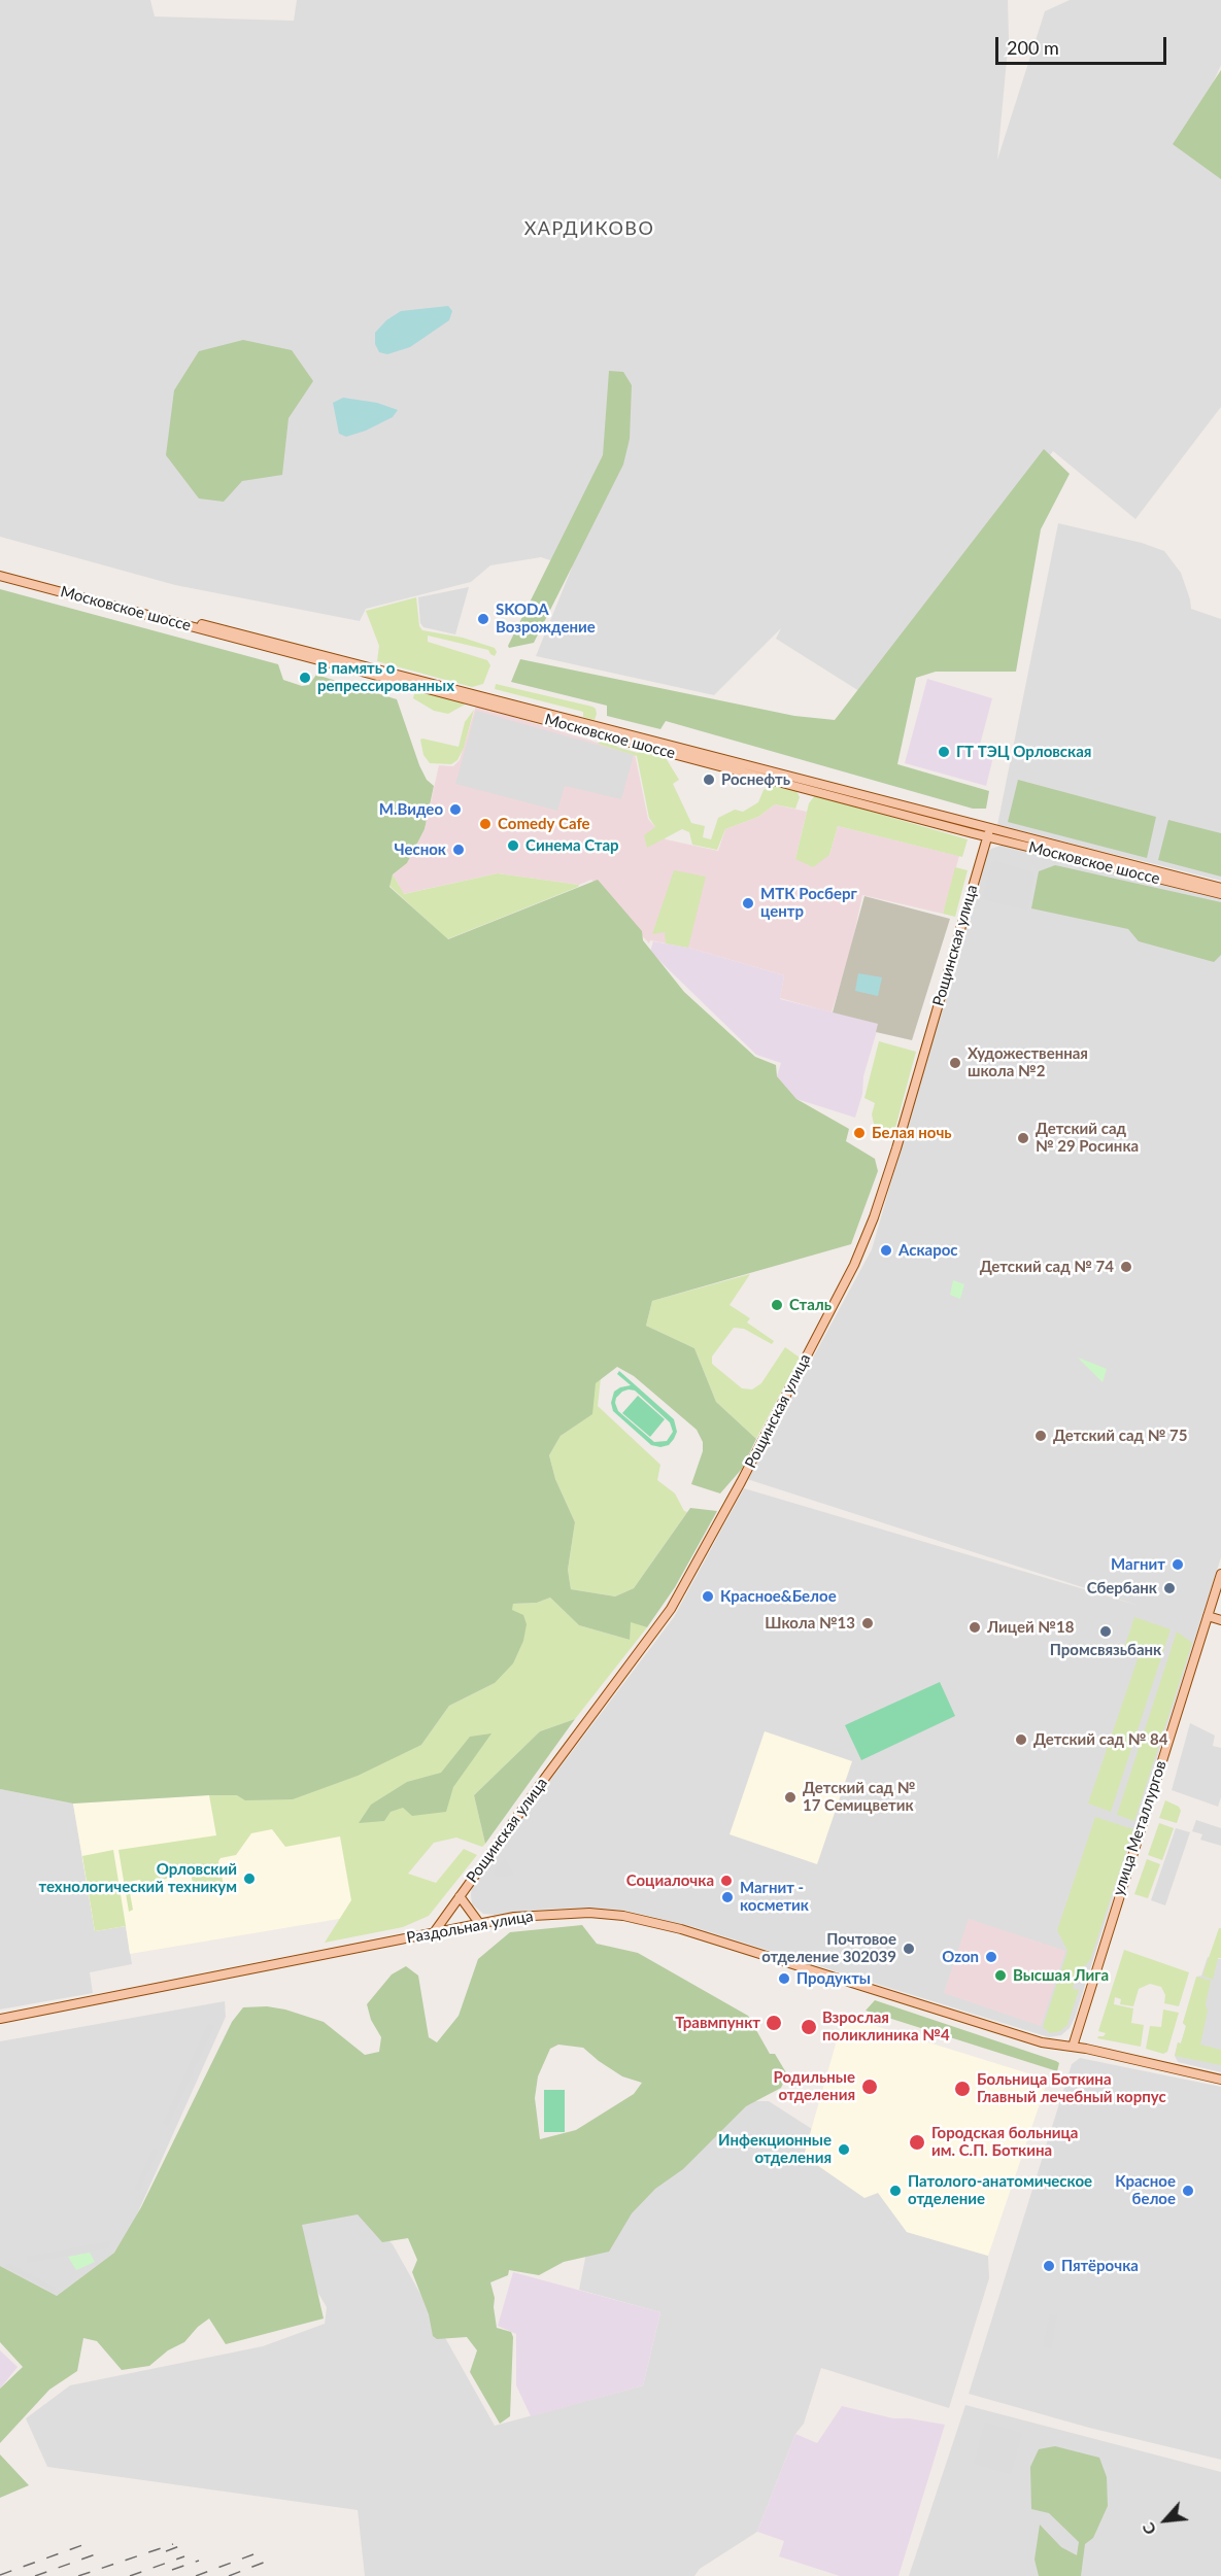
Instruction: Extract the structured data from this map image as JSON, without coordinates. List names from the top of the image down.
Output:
{
  "streets": {
    "main road": [
      "Московское шоссе",
      "Рощинская улица",
      "улица Металлургов",
      "Раздольная улица"
    ]
  },
  "crossings": [
    ["Московское шоссе", "Рощинская улица"],
    ["Рощинская улица", "Раздольная улица"],
    ["улица Металлургов", "Раздольная улица"]
  ],
  "districts": ["ХАРДИКОВО"],
  "places": [
    "SKODA Возрождение",
    "В память о репрессированных",
    "ГТ ТЭЦ Орловская",
    "Роснефть",
    "М.Видео",
    "Comedy Cafe",
    "Синема Стар",
    "Чеснок",
    "МТК Росберг центр",
    "Художественная школа №2",
    "Белая ночь",
    "Детский сад № 29 Росинка",
    "Аскарос",
    "Детский сад № 74",
    "Сталь",
    "Детский сад № 75",
    "Магнит",
    "Сбербанк",
    "Красное&Белое",
    "Школа №13",
    "Лицей №18",
    "Промсвязьбанк",
    "Детский сад № 84",
    "Детский сад № 17 Семицветик",
    "Орловский технологический техникум",
    "Социалочка",
    "Магнит - косметик",
    "Почтовое отделение 302039",
    "Ozon",
    "Высшая Лига",
    "Продукты",
    "Травмпункт",
    "Взрослая поликлиника №4",
    "Родильные отделения",
    "Больница Боткина Главный лечебный корпус",
    "Городская больница им. С.П. Боткина",
    "Инфекционные отделения",
    "Патолого-анатомическое отделение",
    "Красное белое",
    "Пятёрочка"
  ],
  "scale_bar": "200 m",
  "north": "bottom left"
}
